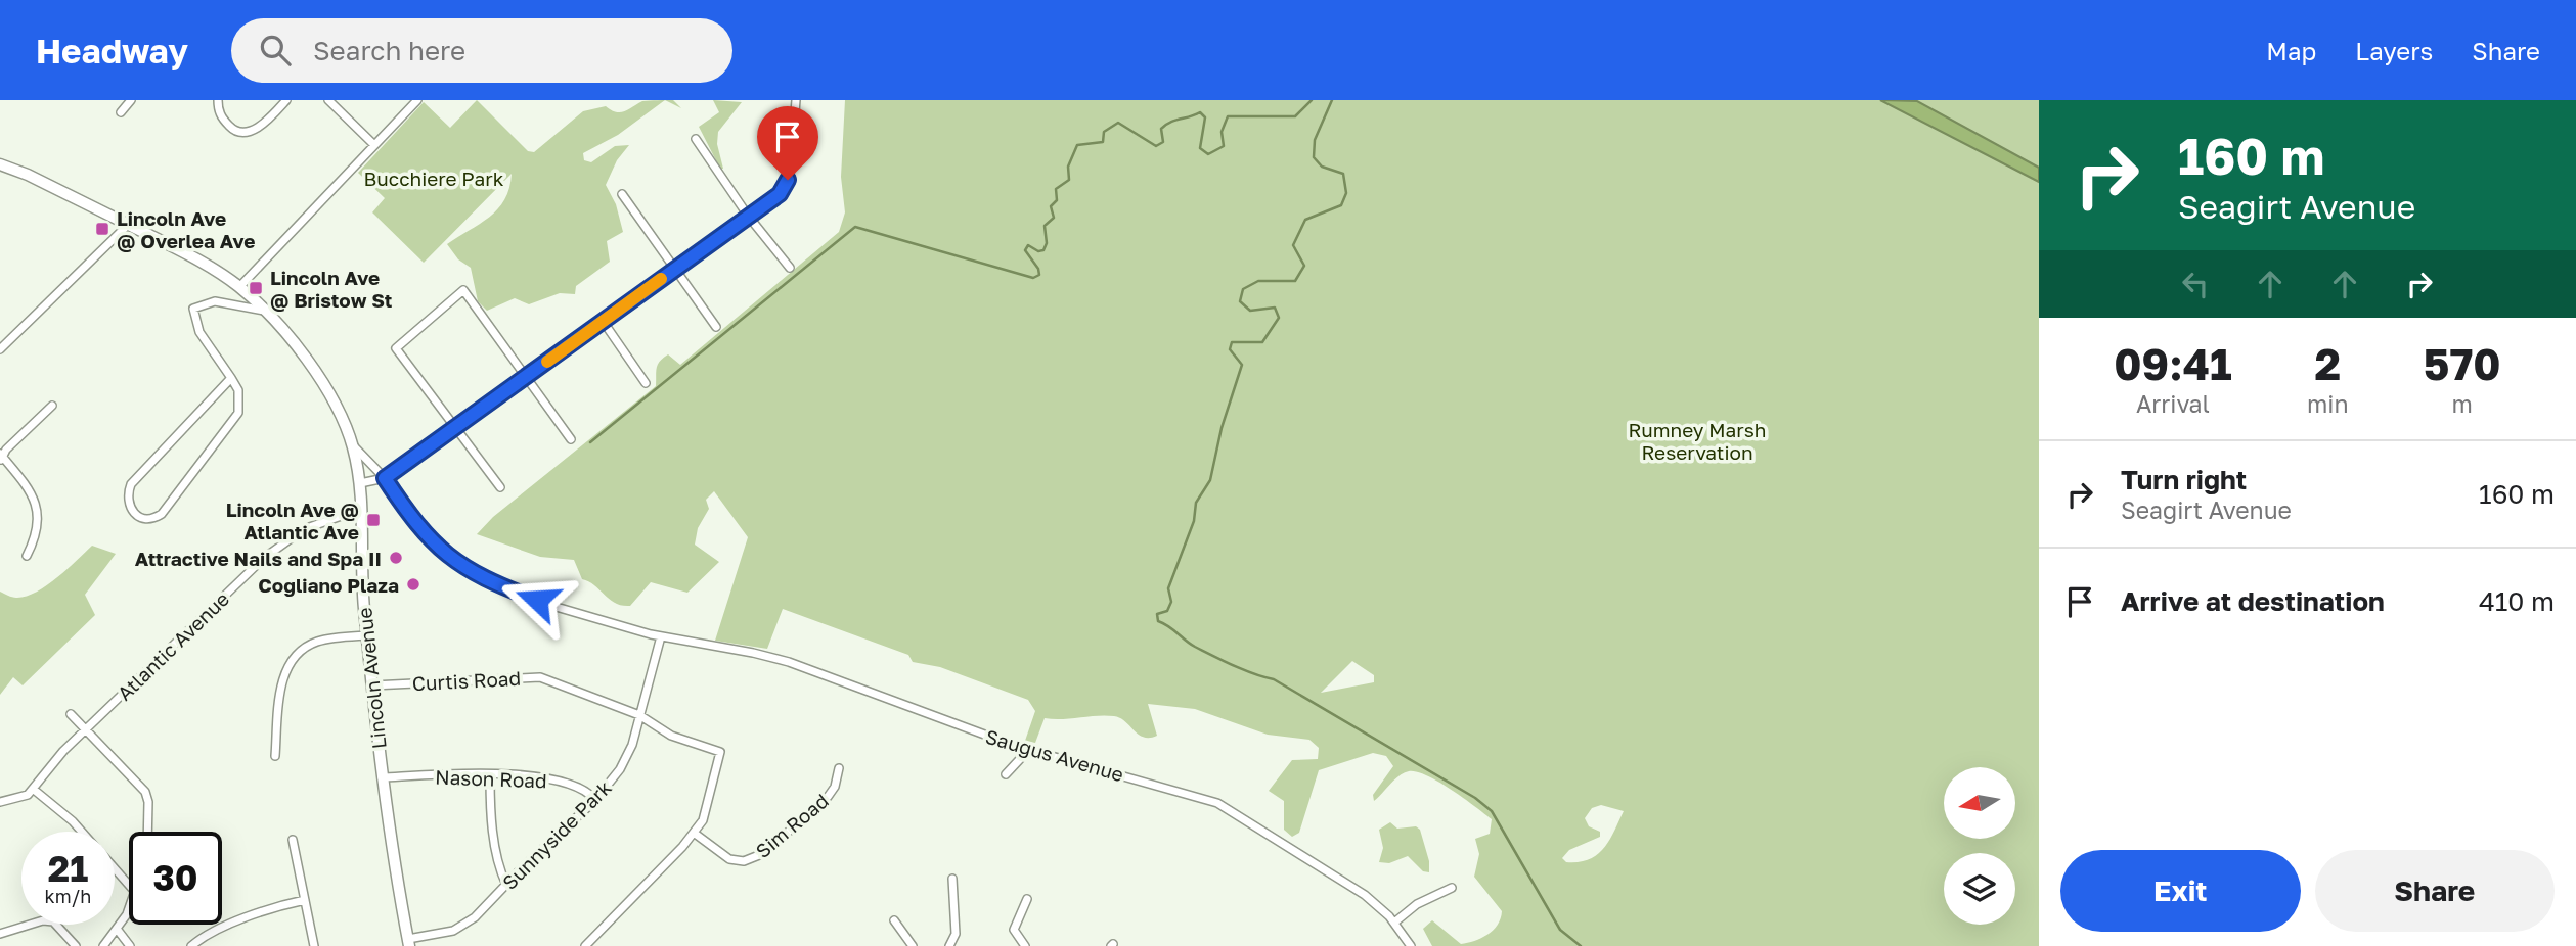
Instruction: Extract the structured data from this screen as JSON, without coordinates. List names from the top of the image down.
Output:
{
  "streets": {
    "main road": ["Lincoln Avenue"],
    "street": [
      "Atlantic Avenue",
      "Curtis Road",
      "Saugus Avenue",
      "Nason Road",
      "Sim Road",
      "Sunnyside Park"
    ]
  },
  "crossings": [
    ["Atlantic Avenue", "Lincoln Avenue"],
    ["Lincoln Avenue", "Curtis Road"],
    ["Lincoln Avenue", "Saugus Avenue"],
    ["Lincoln Avenue", "Nason Road"],
    ["Lincoln Avenue", "Sunnyside Park"],
    ["Curtis Road", "Sim Road"],
    ["Curtis Road", "Sunnyside Park"],
    ["Saugus Avenue", "Sunnyside Park"],
    ["Nason Road", "Sunnyside Park"]
  ],
  "parks": ["Bucchiere Park", "Rumney Marsh Reservation"],
  "places": {
    "transit": ["Lincoln Ave @ Overlea Ave", "Lincoln Ave @ Bristow St", "Lincoln Ave @ Atlantic Ave"],
    "other": ["Attractive Nails and Spa II", "Cogliano Plaza"]
  },
  "north": "left",
  "page": {
    "header": "Headway",
    "search": "Search here",
    "nav": ["Map", "Layers", "Share"],
    "turn": ["160 m", "Seagirt Avenue"],
    "eta": [
      "09:41",
      "Arrival",
      "2",
      "min",
      "570",
      "m"
    ],
    "list": [
      {
        "name": "Turn right",
        "note": "Seagirt Avenue",
        "value": "160 m"
      },
      {
        "name": "Arrive at destination",
        "value": "410 m"
      }
    ],
    "speed": "21 km/h",
    "limit": "30",
    "buttons": ["Exit", "Share"]
  }
}
